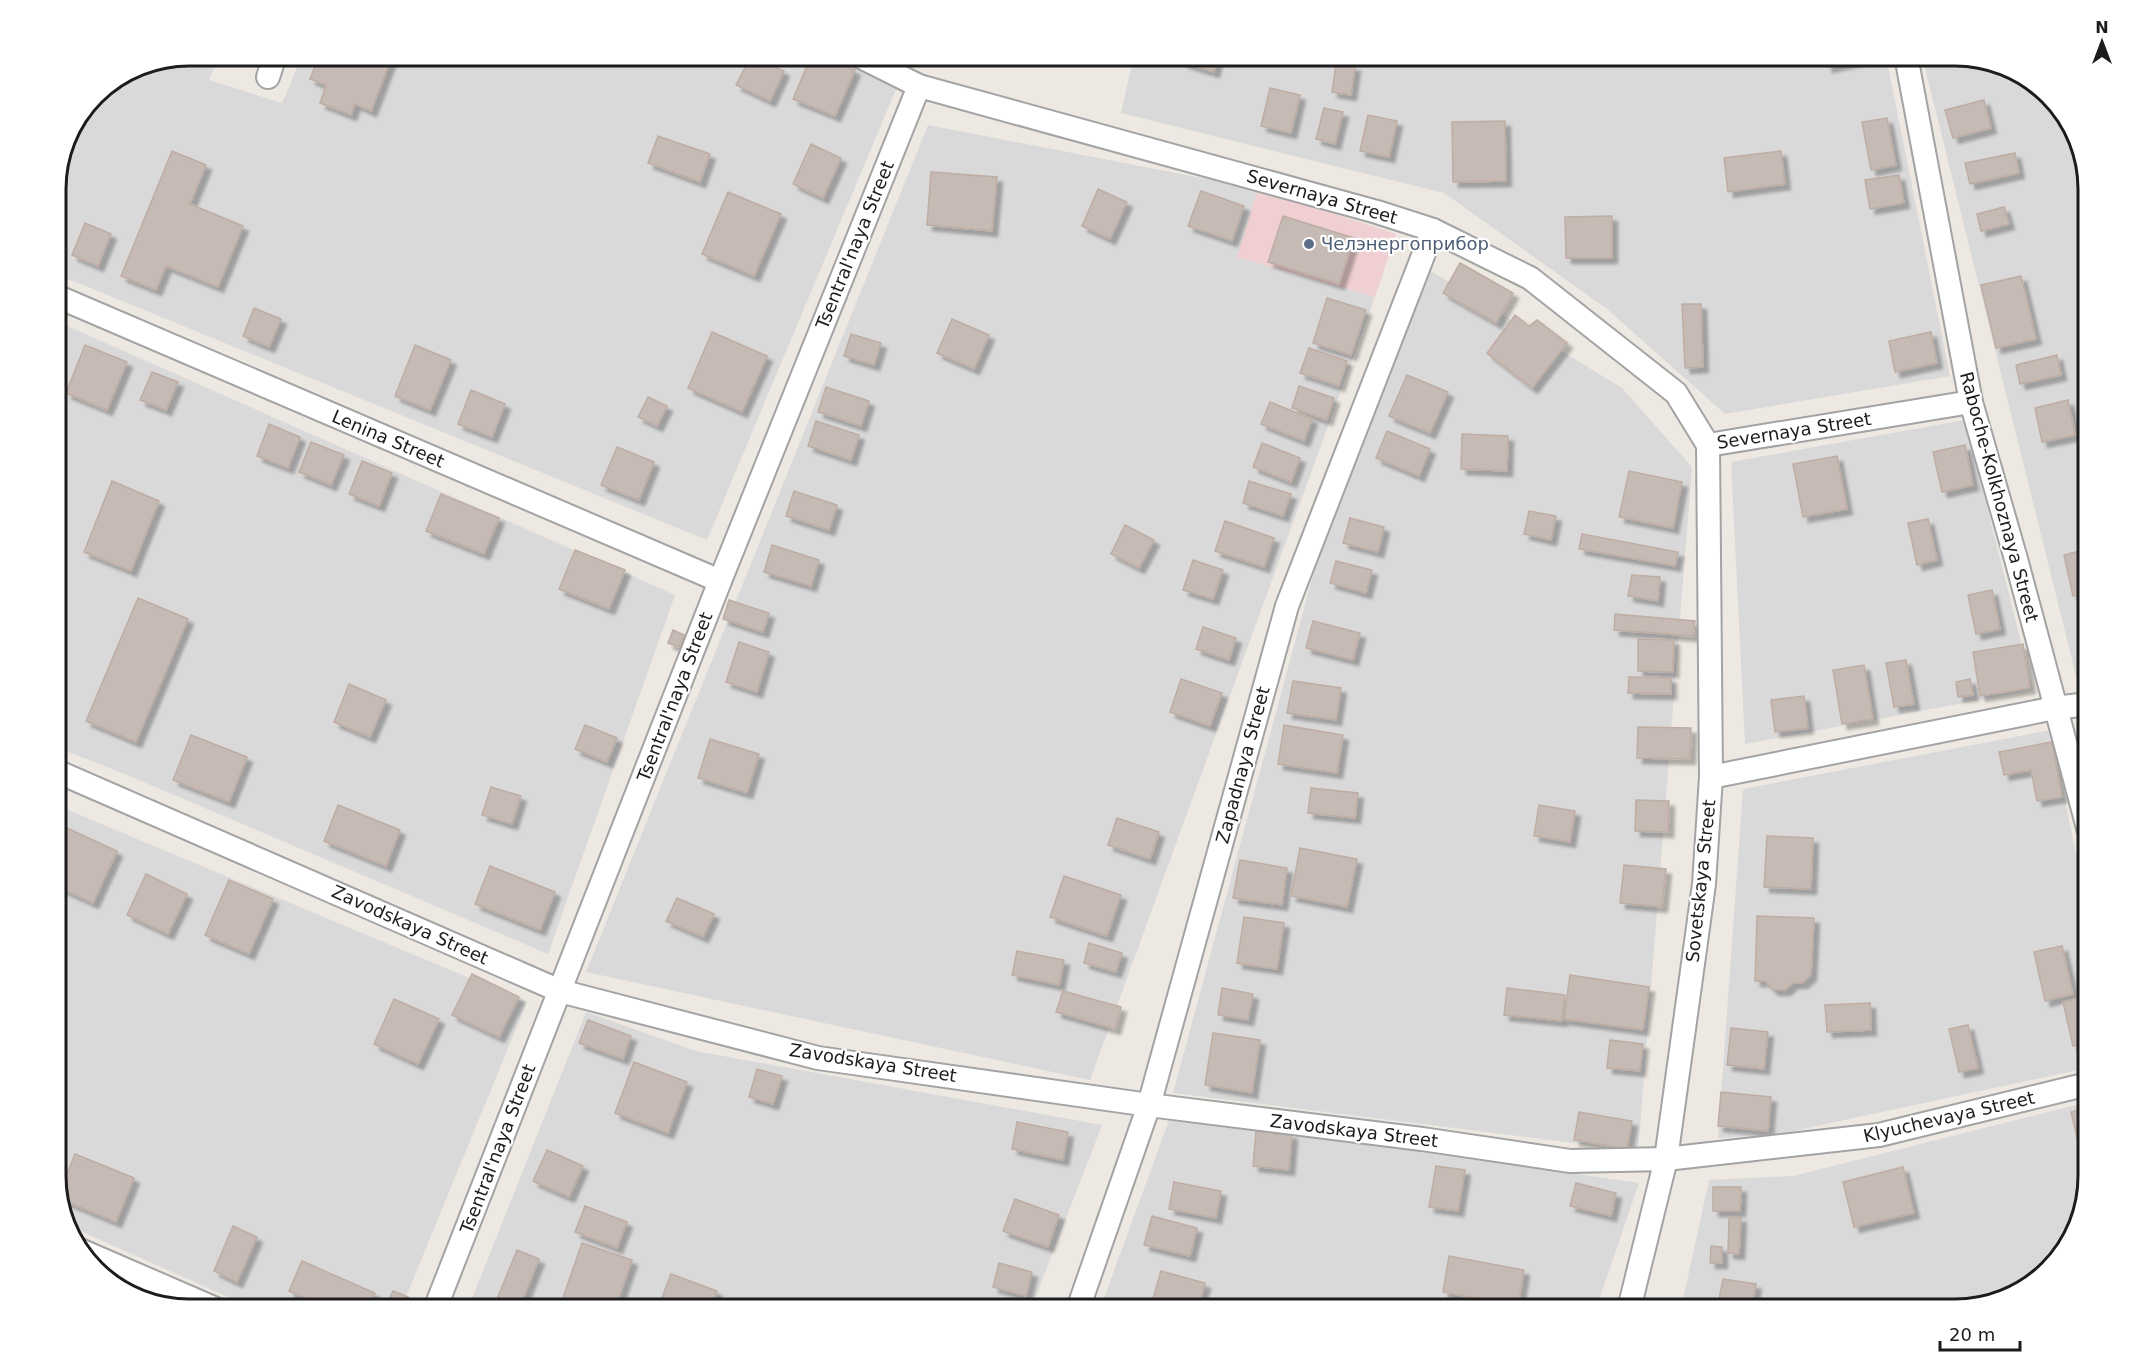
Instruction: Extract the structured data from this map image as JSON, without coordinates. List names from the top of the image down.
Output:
{
  "streets": {
    "street": [
      "Severnaya Street",
      "Tsentral'naya Street",
      "Lenina Street",
      "Raboche-Kolkhoznaya Street",
      "Zapadnaya Street",
      "Sovetskaya Street",
      "Zavodskaya Street",
      "Klyuchevaya Street"
    ]
  },
  "crossings": [
    ["Severnaya Street", "Tsentral'naya Street"],
    ["Severnaya Street", "Raboche-Kolkhoznaya Street"],
    ["Severnaya Street", "Zapadnaya Street"],
    ["Severnaya Street", "Sovetskaya Street"],
    ["Tsentral'naya Street", "Lenina Street"],
    ["Tsentral'naya Street", "Zavodskaya Street"],
    ["Zapadnaya Street", "Zavodskaya Street"],
    ["Sovetskaya Street", "Zavodskaya Street"],
    ["Sovetskaya Street", "Klyuchevaya Street"],
    ["Zavodskaya Street", "Klyuchevaya Street"]
  ],
  "places": ["Челэнергоприбор"],
  "scale_bar": "20 m",
  "north": "top"
}
